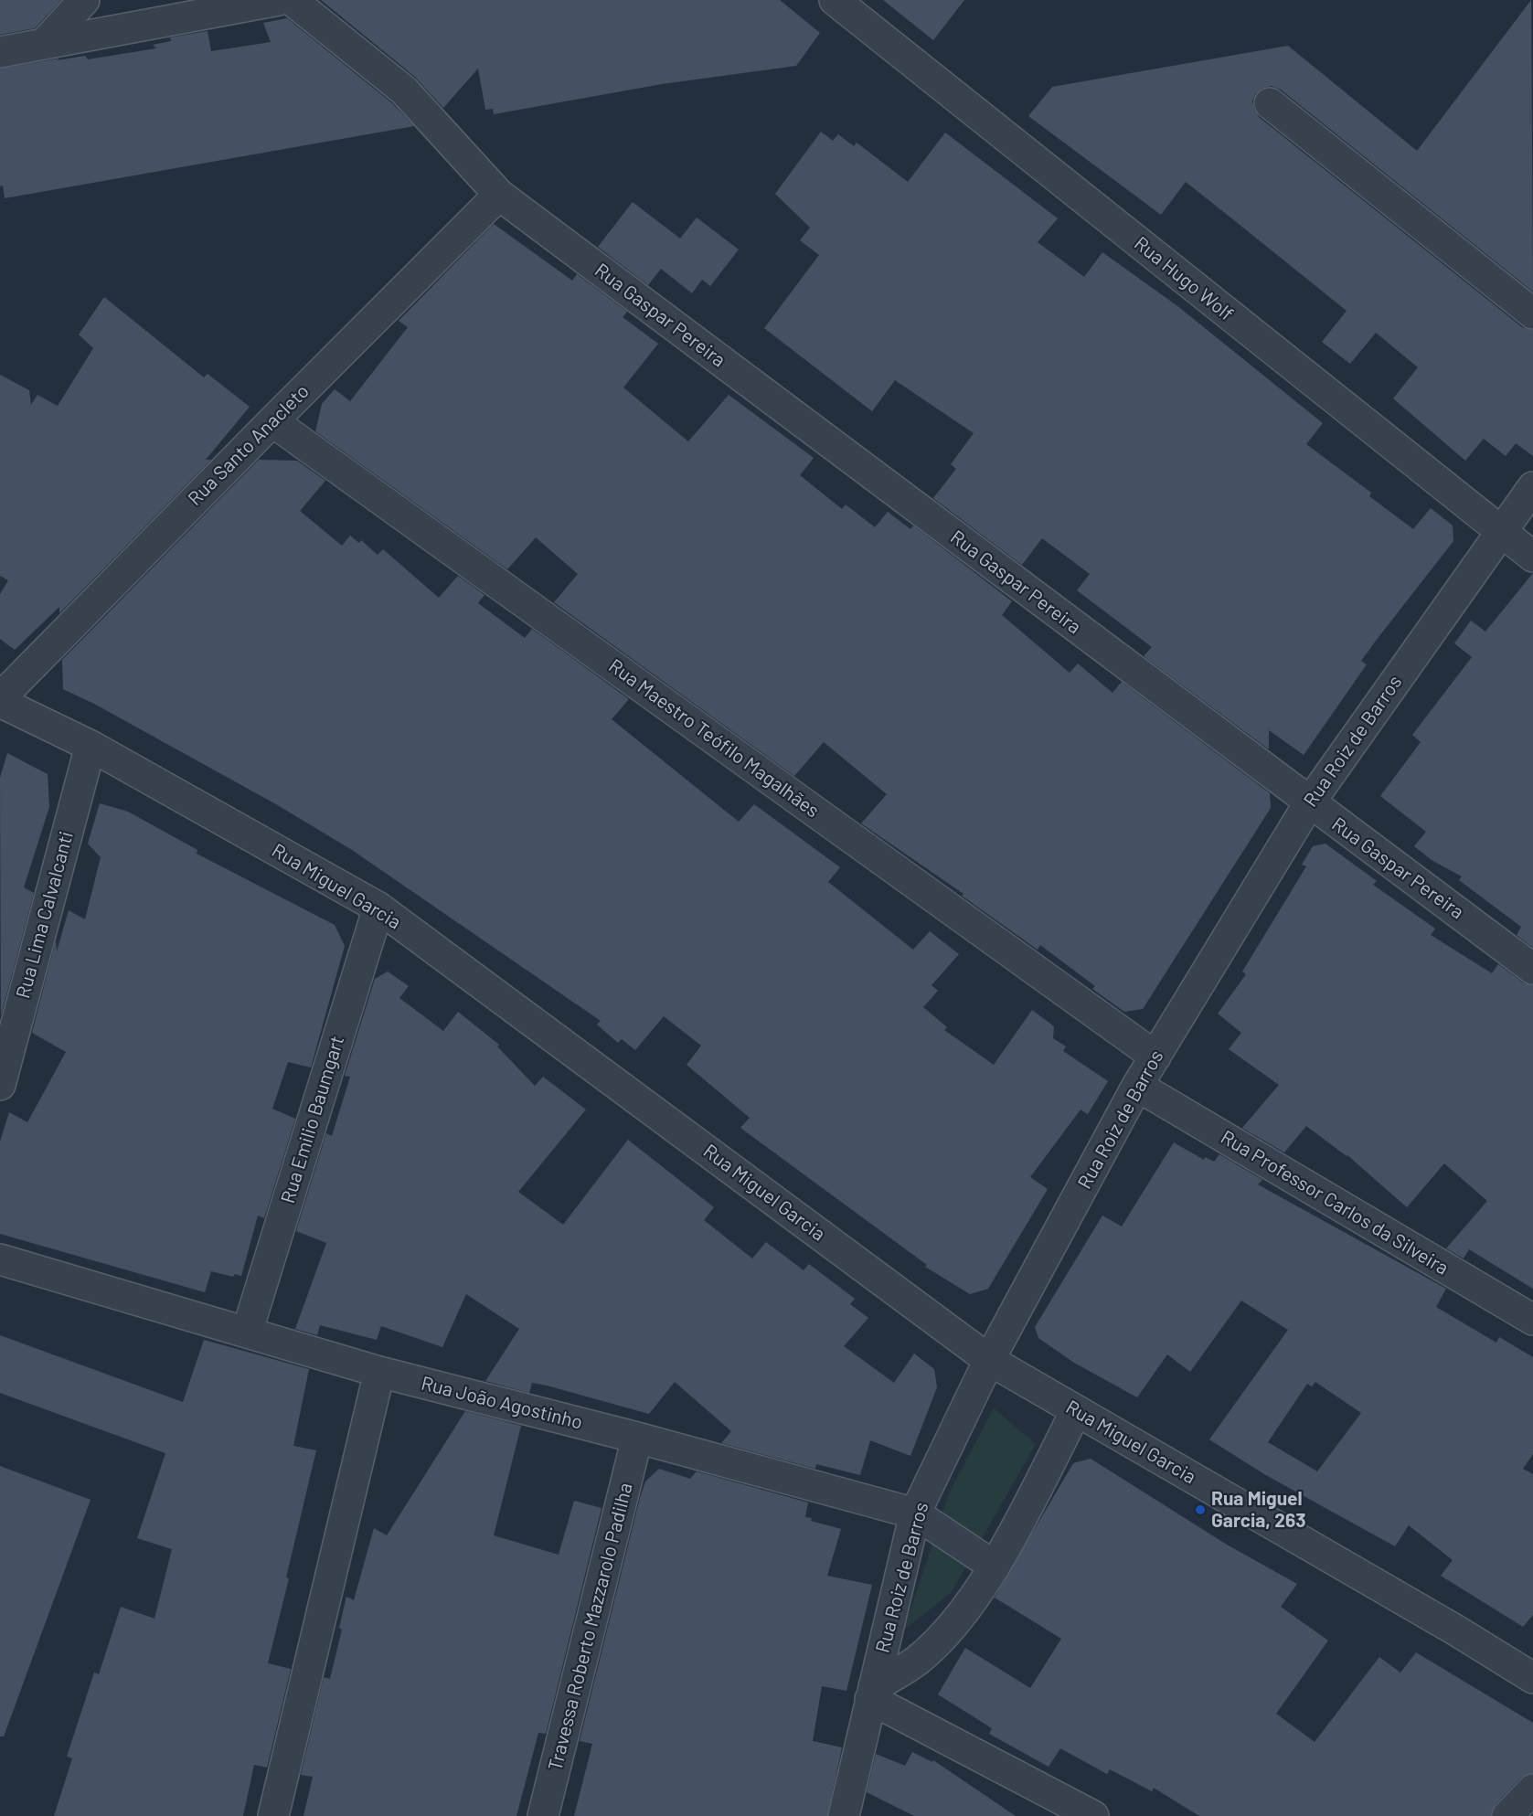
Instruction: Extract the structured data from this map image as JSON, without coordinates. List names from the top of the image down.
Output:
{
  "streets": {
    "street": [
      "Rua Hugo Wolf",
      "Rua Gaspar Pereira",
      "Rua Santo Anacleto",
      "Rua Maestro Teófilo Magalhães",
      "Rua Roiz de Barros",
      "Rua Miguel Garcia",
      "Rua Lima Calvalcanti",
      "Rua Emilio Baumgart",
      "Rua Professor Carlos da Silveira",
      "Rua João Agostinho",
      "Travessa Roberto Mazzarolo Padilha"
    ]
  },
  "crossings": [
    ["Rua Hugo Wolf", "Rua Roiz de Barros"],
    ["Rua Gaspar Pereira", "Rua Santo Anacleto"],
    ["Rua Gaspar Pereira", "Rua Roiz de Barros"],
    ["Rua Santo Anacleto", "Rua Maestro Teófilo Magalhães"],
    ["Rua Santo Anacleto", "Rua Miguel Garcia"],
    ["Rua Maestro Teófilo Magalhães", "Rua Roiz de Barros"],
    ["Rua Roiz de Barros", "Rua Miguel Garcia"],
    ["Rua Roiz de Barros", "Rua Professor Carlos da Silveira"],
    ["Rua Roiz de Barros", "Rua João Agostinho"],
    ["Rua Miguel Garcia", "Rua Lima Calvalcanti"],
    ["Rua Miguel Garcia", "Rua Emilio Baumgart"],
    ["Rua Emilio Baumgart", "Rua João Agostinho"],
    ["Rua João Agostinho", "Travessa Roberto Mazzarolo Padilha"]
  ],
  "places": ["Rua Miguel Garcia, 263"]
}
